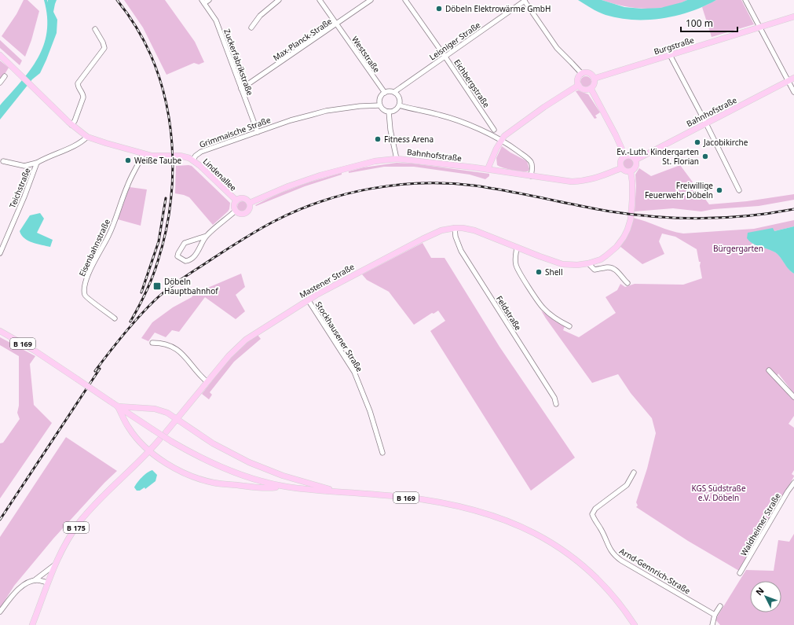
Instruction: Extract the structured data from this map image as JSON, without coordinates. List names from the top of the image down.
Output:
{
  "streets": {
    "main road": [
      "Burgstraße",
      "Bahnhofstraße",
      "Lindenallee",
      "Mastener Straße",
      "B 169",
      "B 175"
    ],
    "street": [
      "Max-Planck-Straße",
      "Leisniger Straße",
      "Weststraße",
      "Zuckerfabrikstraße",
      "Eichbergstraße",
      "Grimmaische Straße",
      "Teichstraße",
      "Eisenbahnstraße",
      "Feldstraße",
      "Stockhausener Straße",
      "Waldheimer Straße",
      "Arnd-Gennrich-Straße"
    ]
  },
  "crossings": [
    ["Max-Planck-Straße", "Weststraße"],
    ["Max-Planck-Straße", "Zuckerfabrikstraße"],
    ["Leisniger Straße", "Weststraße"],
    ["Leisniger Straße", "Eichbergstraße"],
    ["Leisniger Straße", "Grimmaische Straße"],
    ["Weststraße", "Grimmaische Straße"],
    ["Zuckerfabrikstraße", "Grimmaische Straße"],
    ["Bahnhofstraße", "Lindenallee"],
    ["Bahnhofstraße", "Mastener Straße"],
    ["Grimmaische Straße", "Lindenallee"],
    ["Mastener Straße", "Feldstraße"],
    ["Mastener Straße", "Stockhausener Straße"]
  ],
  "parks": ["Bürgergarten", "KGS Südstraße e.V. Döbeln"],
  "places": {
    "other": [
      "Döbeln Elektrowärme GmbH",
      "Fitness Arena",
      "Jacobikirche",
      "Ev.-Luth. Kindergarten St. Florian",
      "Weiße Taube",
      "Freiwillige Feuerwehr Döbeln",
      "Shell"
    ],
    "transit": ["Döbeln Hauptbahnhof"]
  },
  "scale_bar": "100 m",
  "north": "top left"
}
